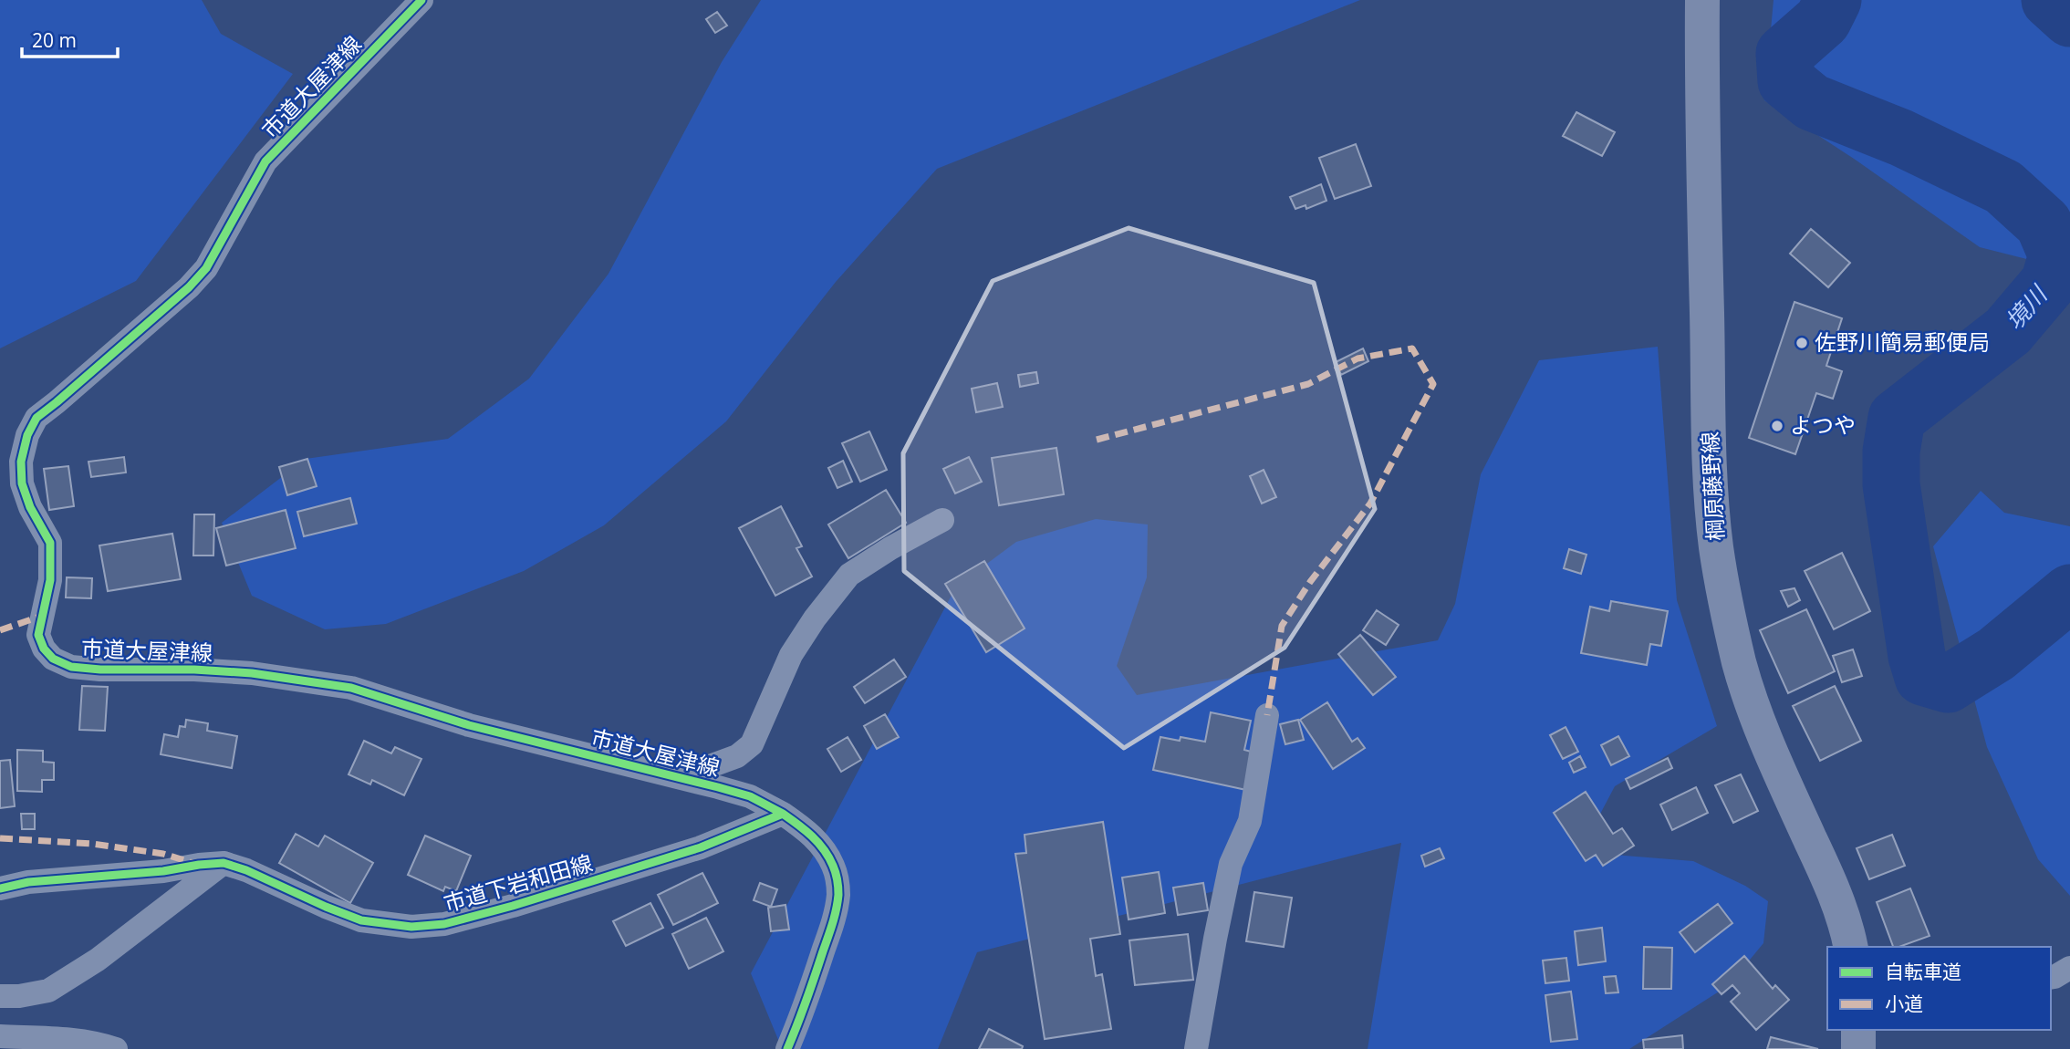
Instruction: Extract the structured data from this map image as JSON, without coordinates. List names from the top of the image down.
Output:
{
  "streets": {
    "main road": ["棡原藤野線"],
    "street": ["市道大屋津線", "市道下岩和田線"]
  },
  "crossings": [
    ["市道大屋津線", "市道下岩和田線"]
  ],
  "water": ["境川"],
  "places": ["佐野川簡易郵便局", "よつや"],
  "legend": ["自転車道", "小道"],
  "scale_bar": "20 m"
}
